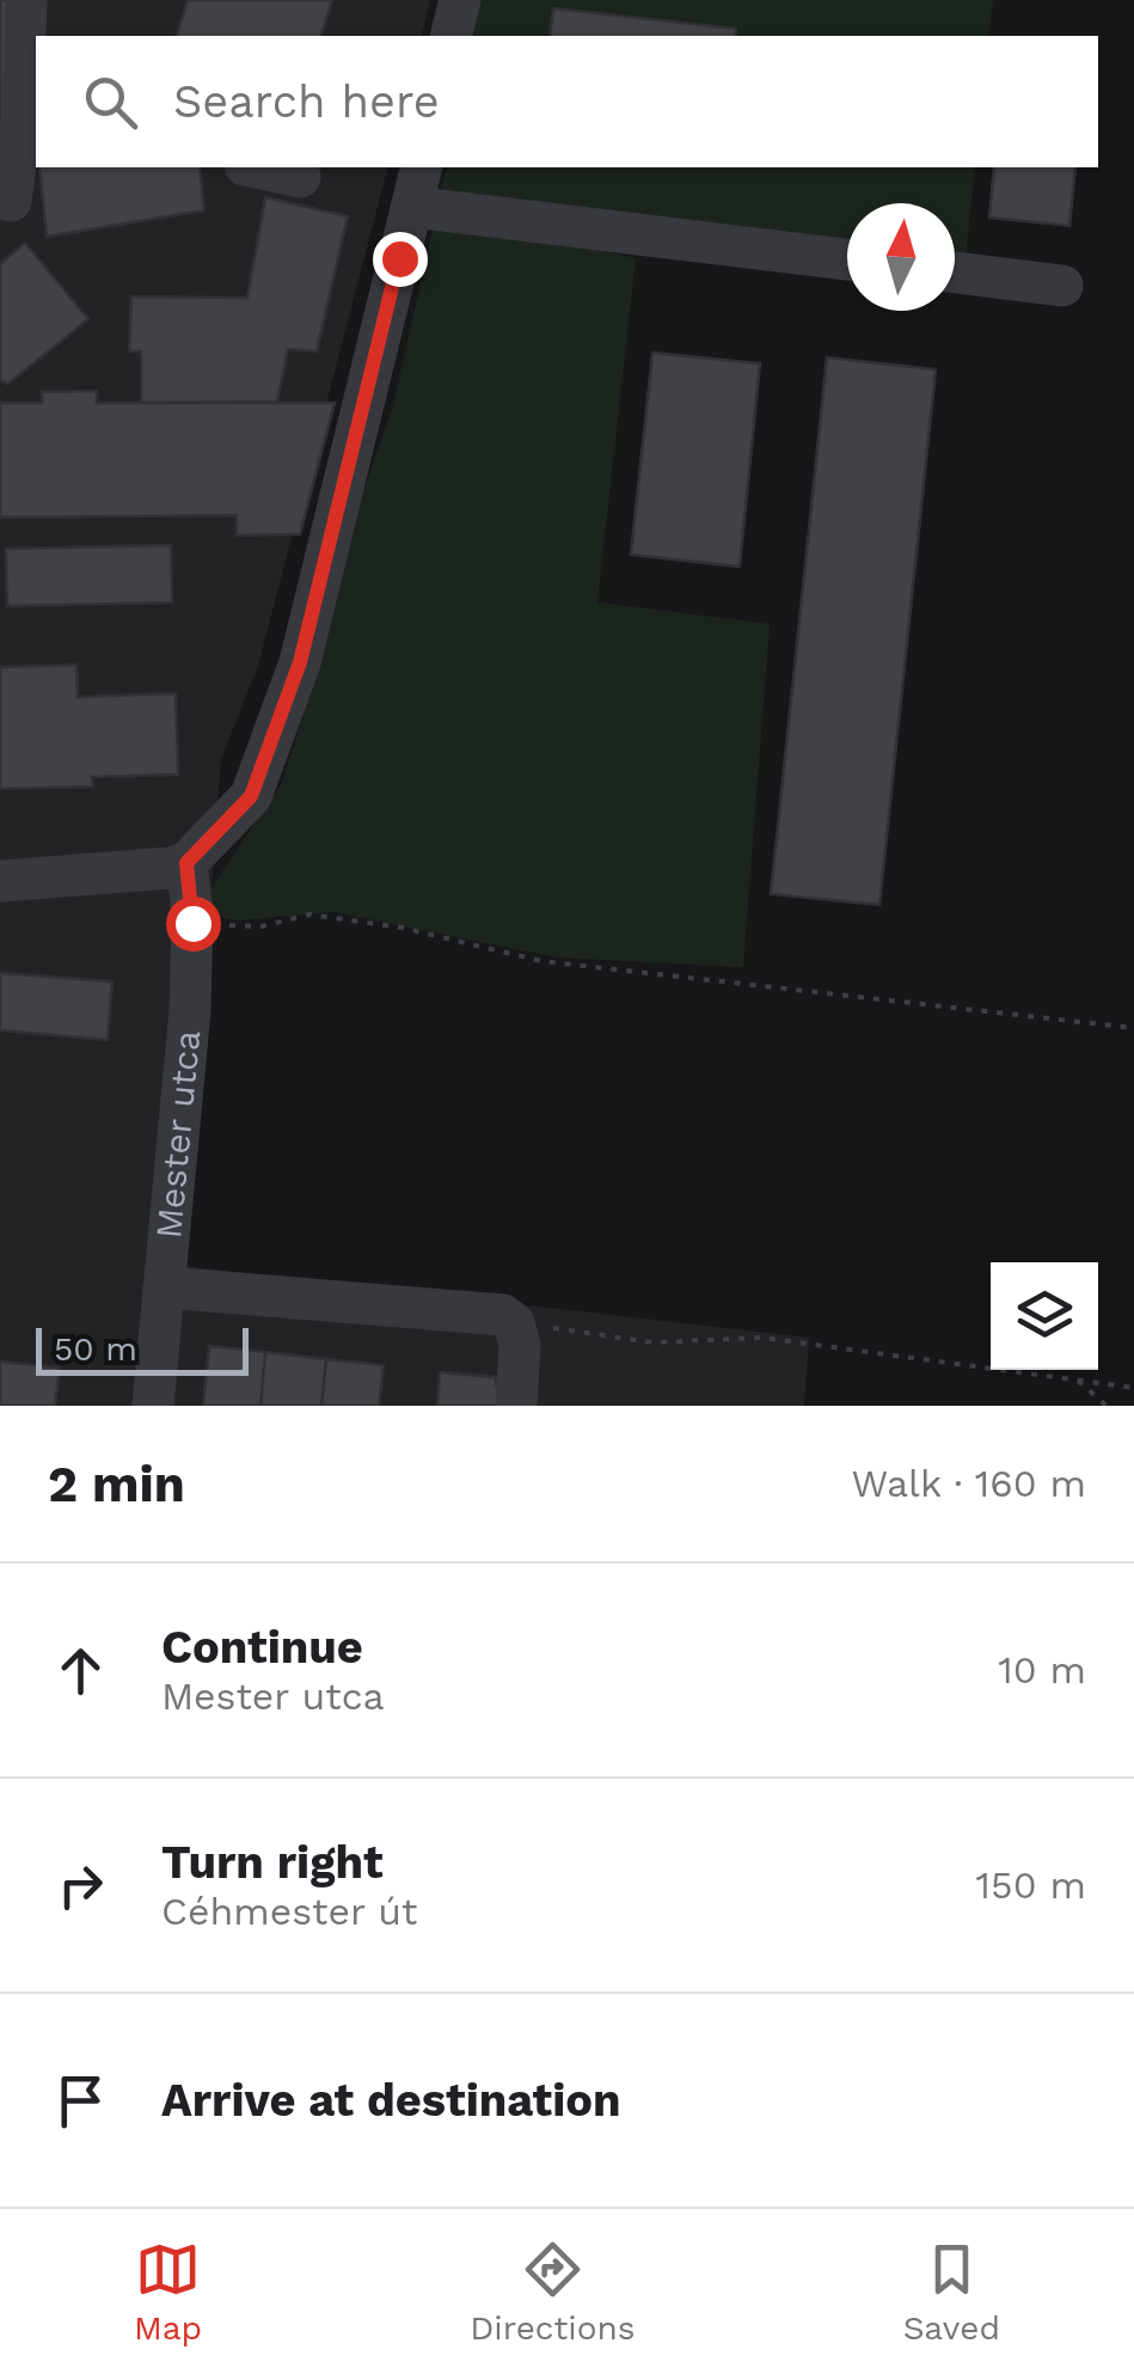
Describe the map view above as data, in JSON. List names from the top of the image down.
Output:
{
  "streets": {
    "street": ["Mester utca"]
  },
  "scale_bar": "50 m",
  "north": "top",
  "page": {
    "search": "Search here",
    "scale": "50 m",
    "heading": ["2 min", "Walk · 160 m"],
    "list": [
      ["Continue", "Mester utca", "10 m"],
      ["Turn right", "Céhmester út", "150 m"],
      "Arrive at destination"
    ],
    "nav": ["Map", "Directions", "Saved"]
  }
}
